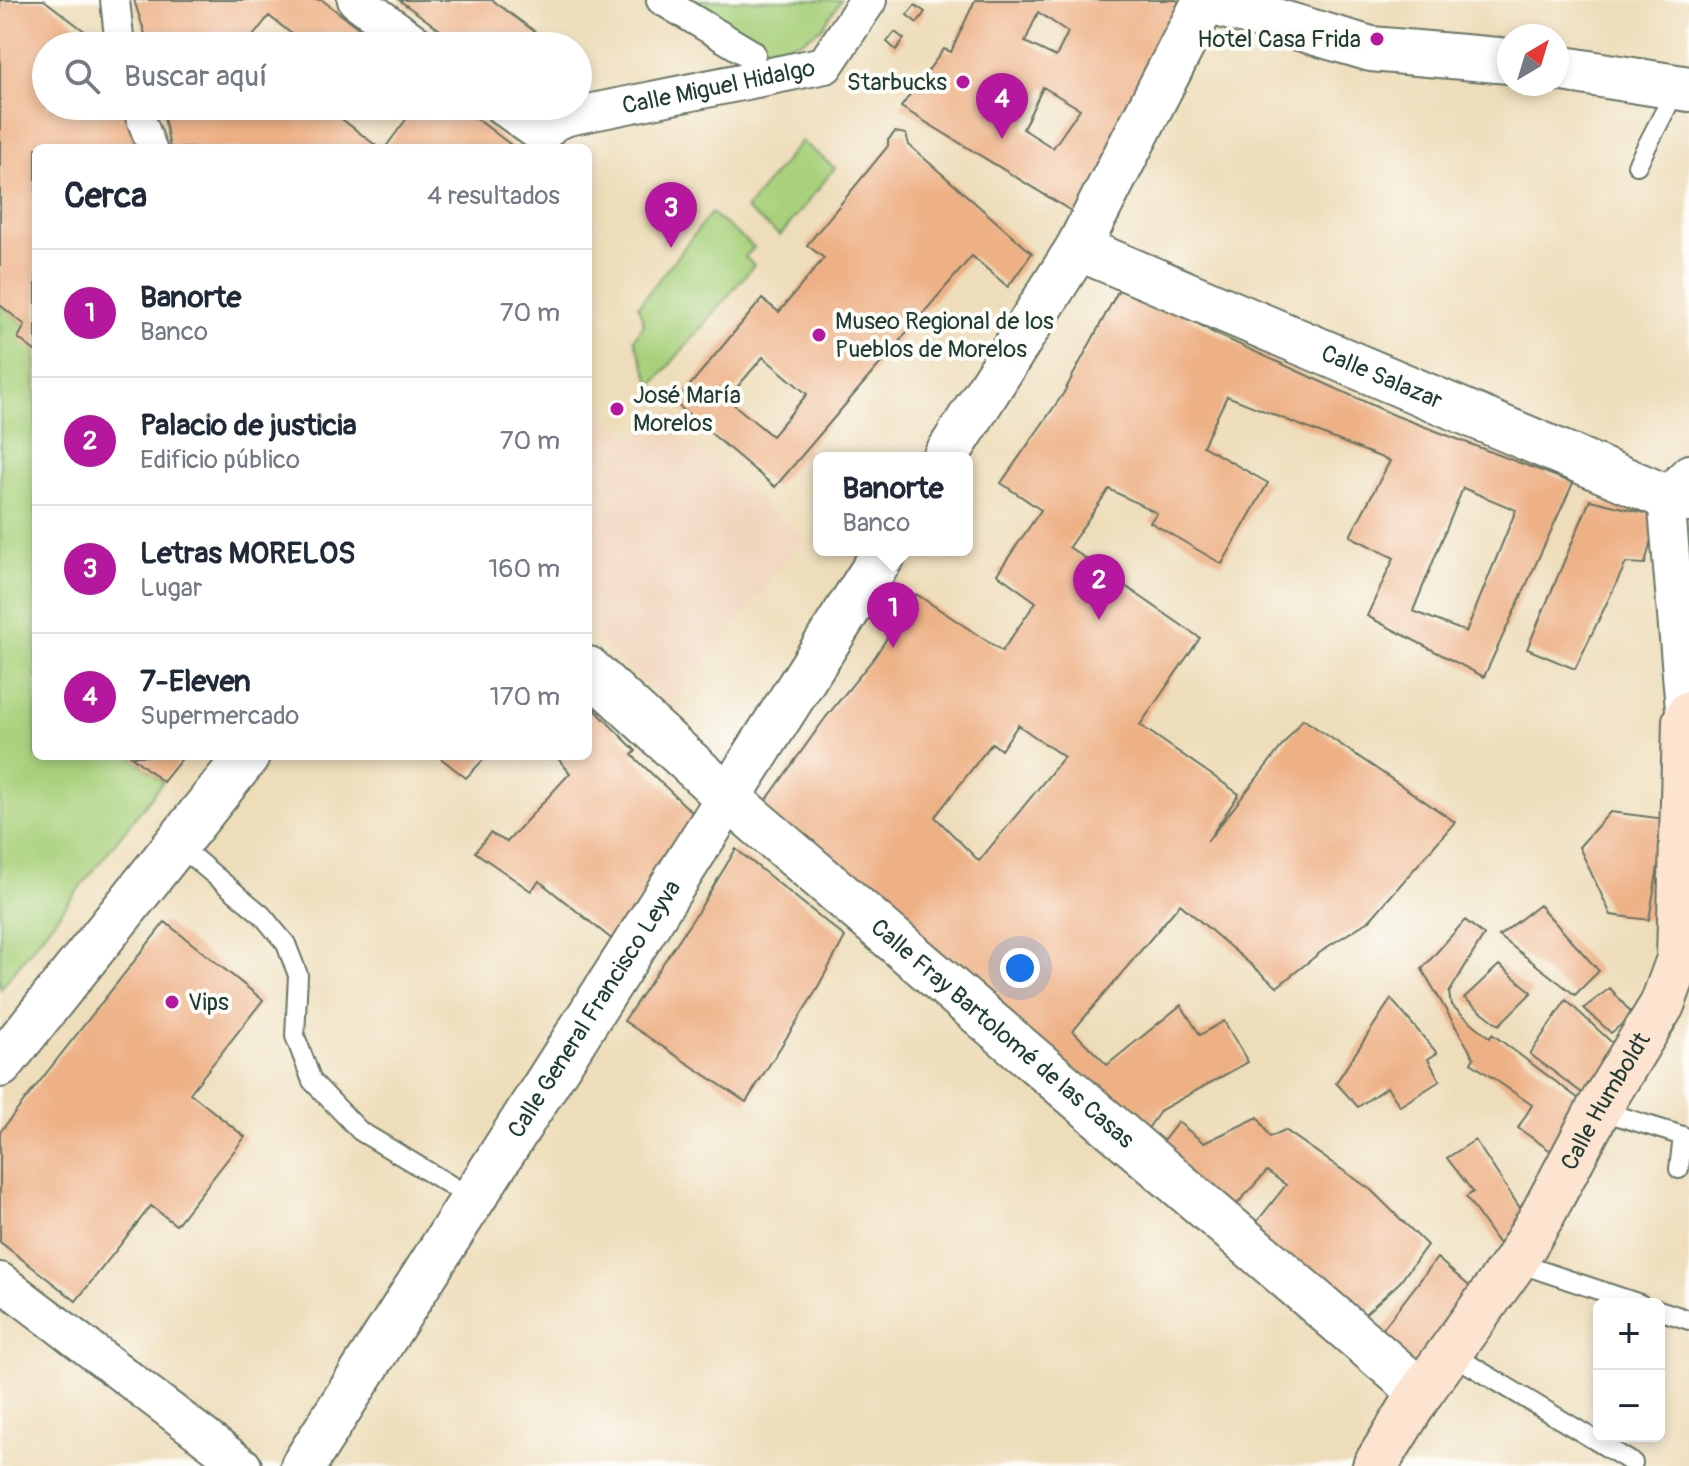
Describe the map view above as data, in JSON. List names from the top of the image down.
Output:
{
  "streets": {
    "main road": ["Calle Humboldt"],
    "street": [
      "Calle Miguel Hidalgo",
      "Calle Salazar",
      "Calle General Francisco Leyva",
      "Calle Fray Bartolomé de las Casas"
    ]
  },
  "crossings": [
    ["Calle Salazar", "Calle Humboldt"],
    ["Calle General Francisco Leyva", "Calle Fray Bartolomé de las Casas"],
    ["Calle Fray Bartolomé de las Casas", "Calle Humboldt"]
  ],
  "places": [
    "Hotel Casa Frida",
    "Starbucks",
    "Museo Regional de los Pueblos de Morelos",
    "José María Morelos",
    "Vips"
  ],
  "north": "top right",
  "page": {
    "search": "Buscar aquí",
    "pins": [
      "4",
      "3",
      "2",
      "1"
    ],
    "heading": ["Cerca", "4 resultados"],
    "list": [
      {
        "mark": "1",
        "name": "Banorte",
        "note": "Banco",
        "value": "70 m"
      },
      {
        "mark": "2",
        "name": "Palacio de justicia",
        "note": "Edificio público",
        "value": "70 m"
      },
      {
        "mark": "3",
        "name": "Letras MORELOS",
        "note": "Lugar",
        "value": "160 m"
      },
      {
        "mark": "4",
        "name": "7-Eleven",
        "note": "Supermercado",
        "value": "170 m"
      }
    ],
    "popup": ["Banorte", "Banco"],
    "map_buttons": ["+", "−"]
  }
}
